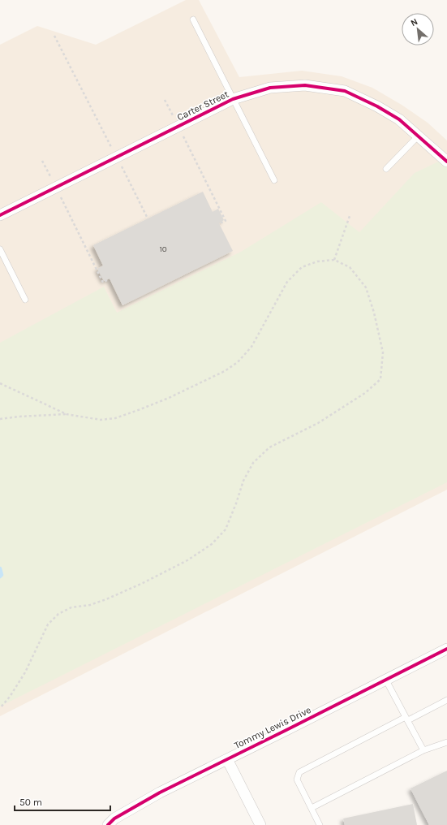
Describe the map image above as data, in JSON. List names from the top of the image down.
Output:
{
  "streets": {
    "street": ["Carter Street", "Tommy Lewis Drive"]
  },
  "house_numbers": ["10"],
  "scale_bar": "50 m",
  "north": "top left"
}
